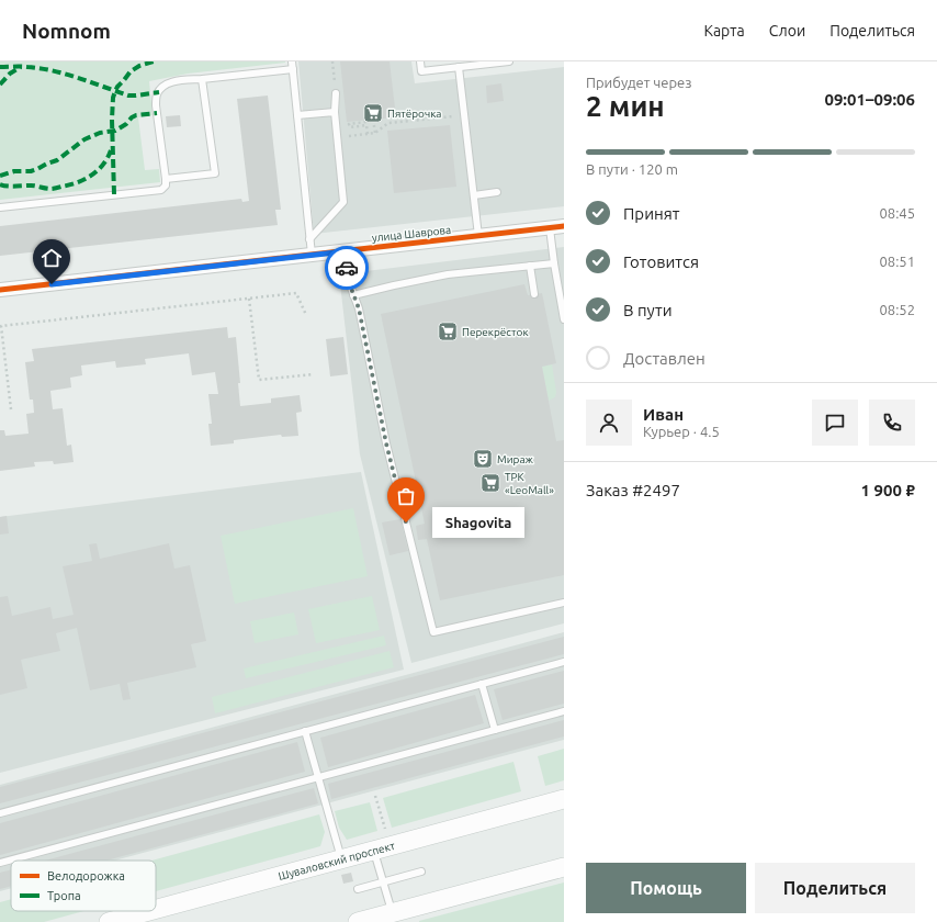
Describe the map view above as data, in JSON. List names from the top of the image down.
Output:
{
  "streets": {
    "main road": ["Шуваловский проспект"],
    "street": ["улица Шаврова"]
  },
  "places": {
    "supermarket": ["Пятёрочка", "Перекрёсток", "ТРК «LeoMall»"],
    "theatre": ["Мираж"],
    "other": ["Shagovita"]
  },
  "legend": ["Велодорожка", "Тропа"],
  "page": {
    "header": "Nomnom",
    "nav": ["Карта", "Слои", "Поделиться"],
    "heading": ["2 мин", "Прибудет через", "09:01–09:06"],
    "panel": [
      "Иван",
      "Курьер · 4.5",
      "Заказ #2497",
      "1 900 ₽"
    ],
    "bar": "В пути · 120 m",
    "list": [
      ["Принят", "08:45"],
      ["Готовится", "08:51"],
      ["В пути", "08:52"],
      "Доставлен"
    ],
    "bubble": "Shagovita",
    "buttons": ["Помощь", "Поделиться"]
  }
}
